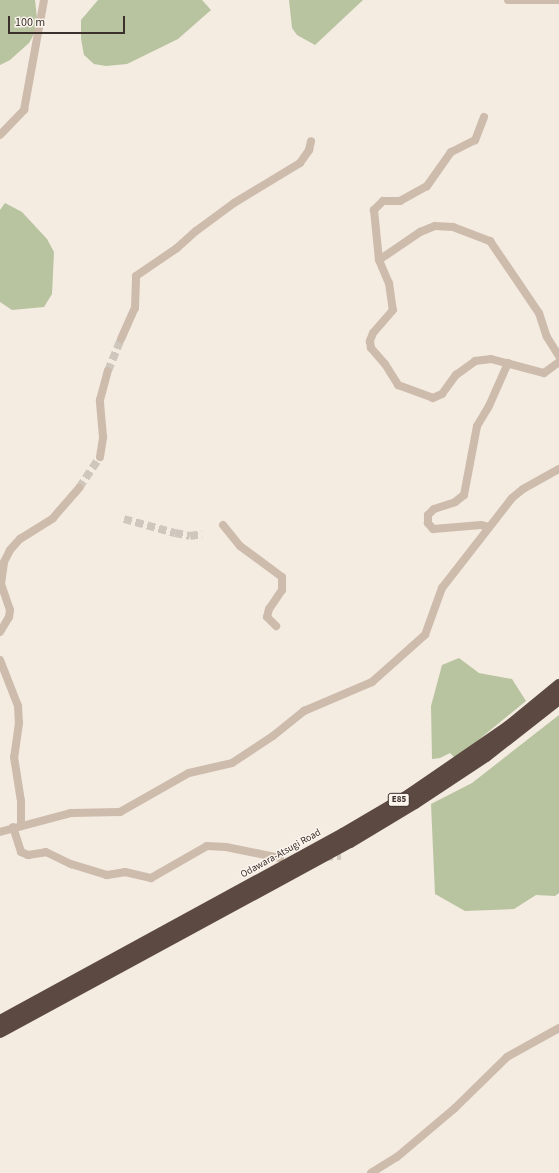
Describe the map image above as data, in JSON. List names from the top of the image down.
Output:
{
  "streets": {
    "highway": ["E85", "Odawara-Atsugi Road"]
  },
  "scale_bar": "100 m"
}
